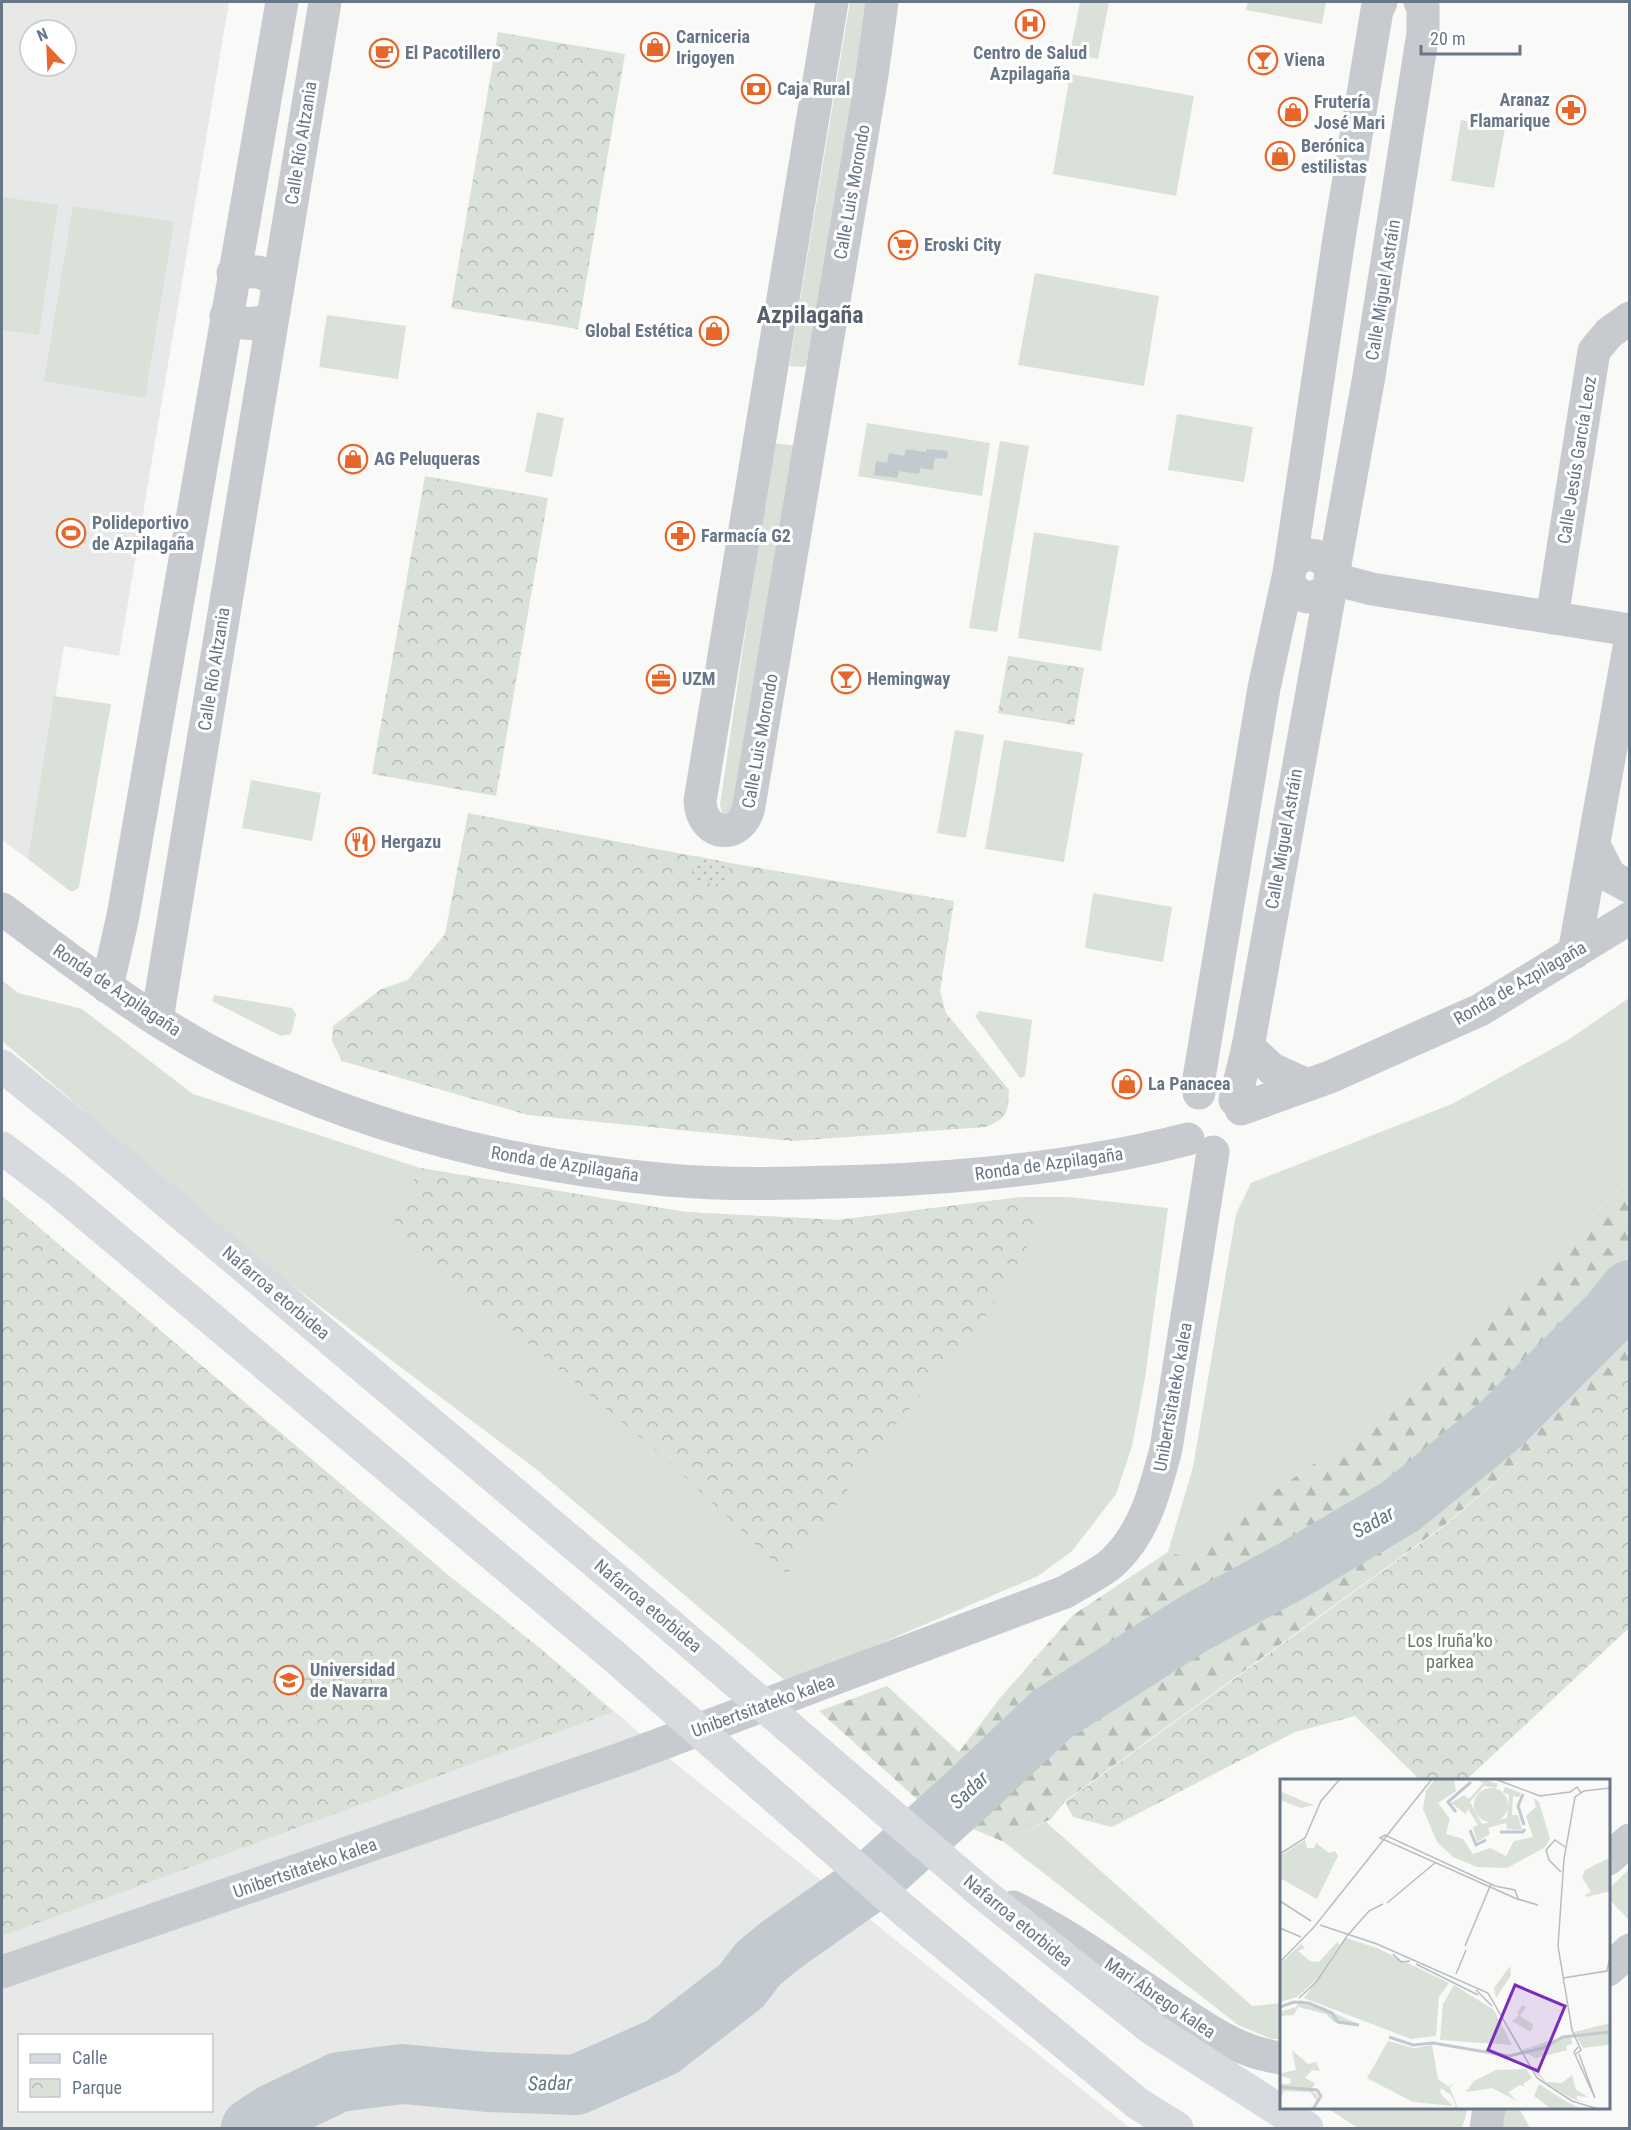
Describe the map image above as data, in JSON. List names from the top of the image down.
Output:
{
  "streets": {
    "main road": ["Nafarroa etorbidea"],
    "street": [
      "Calle Río Altzania",
      "Calle Luis Morondo",
      "Calle Miguel Astráin",
      "Calle Jesús García Leoz",
      "Ronda de Azpilagaña",
      "Unibertsitateko kalea",
      "Mari Ábrego kalea"
    ]
  },
  "crossings": [
    ["Calle Río Altzania", "Ronda de Azpilagaña"],
    ["Calle Miguel Astráin", "Ronda de Azpilagaña"],
    ["Calle Miguel Astráin", "Unibertsitateko kalea"],
    ["Ronda de Azpilagaña", "Unibertsitateko kalea"],
    ["Nafarroa etorbidea", "Mari Ábrego kalea"]
  ],
  "districts": ["Azpilagaña"],
  "water": ["Sadar"],
  "parks": ["Los Iruña'ko parkea"],
  "places": {
    "hospital": ["Centro de Salud Azpilagaña"],
    "shop": [
      "Carniceria Irigoyen",
      "Frutería José Mari",
      "Berónica estilistas",
      "Global Estética",
      "AG Peluqueras",
      "La Panacea"
    ],
    "cafe": ["El Pacotillero"],
    "bar": ["Viena", "Hemingway"],
    "bank": ["Caja Rural"],
    "pharmacy": ["Aranaz Flamarique", "Farmacía G2"],
    "supermarket": ["Eroski City"],
    "sports": ["Polideportivo de Azpilagaña"],
    "office": ["UZM"],
    "restaurant": ["Hergazu"],
    "school or university": ["Universidad de Navarra"]
  },
  "legend": ["Calle", "Parque"],
  "scale_bar": "20 m",
  "north": "top left"
}
